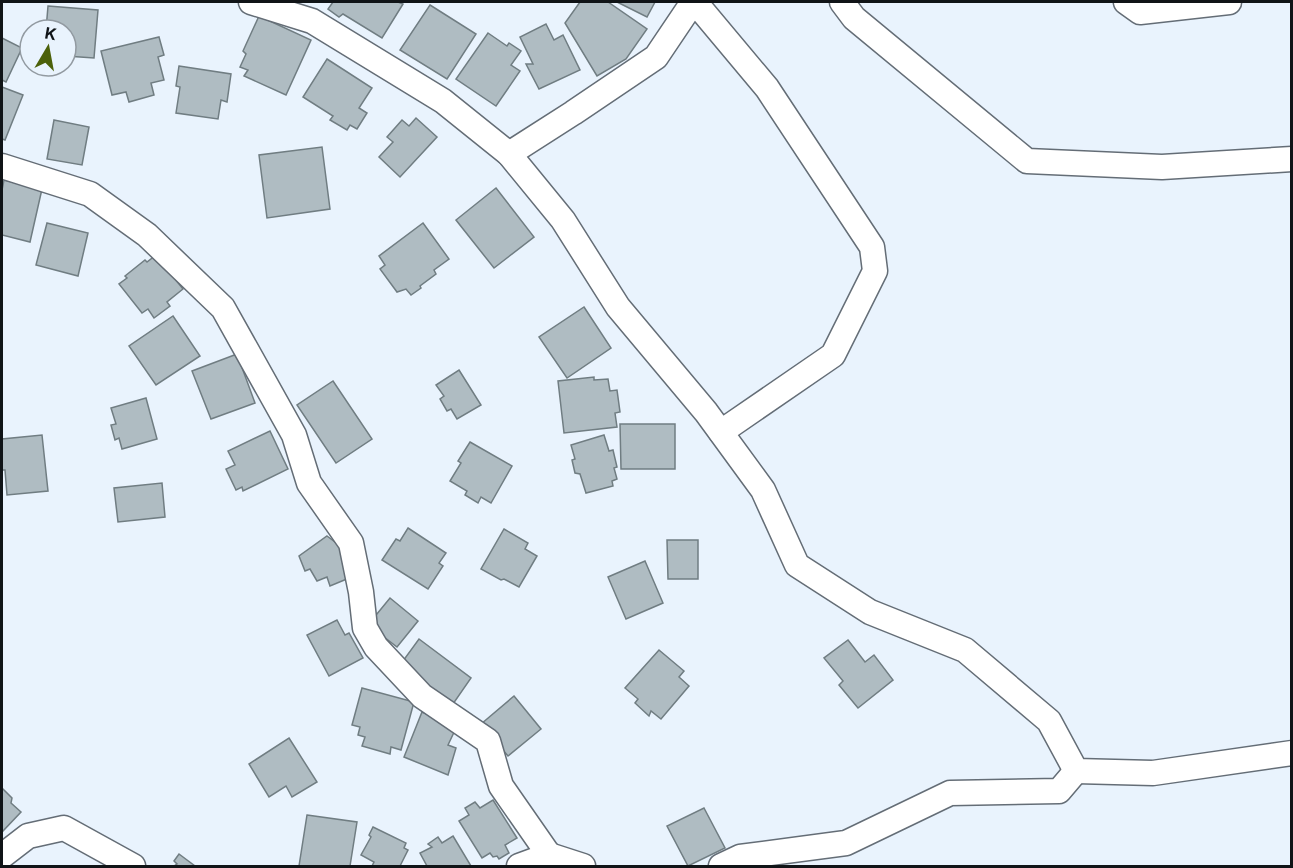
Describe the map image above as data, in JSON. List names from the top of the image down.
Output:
{
  "north": "top"
}
